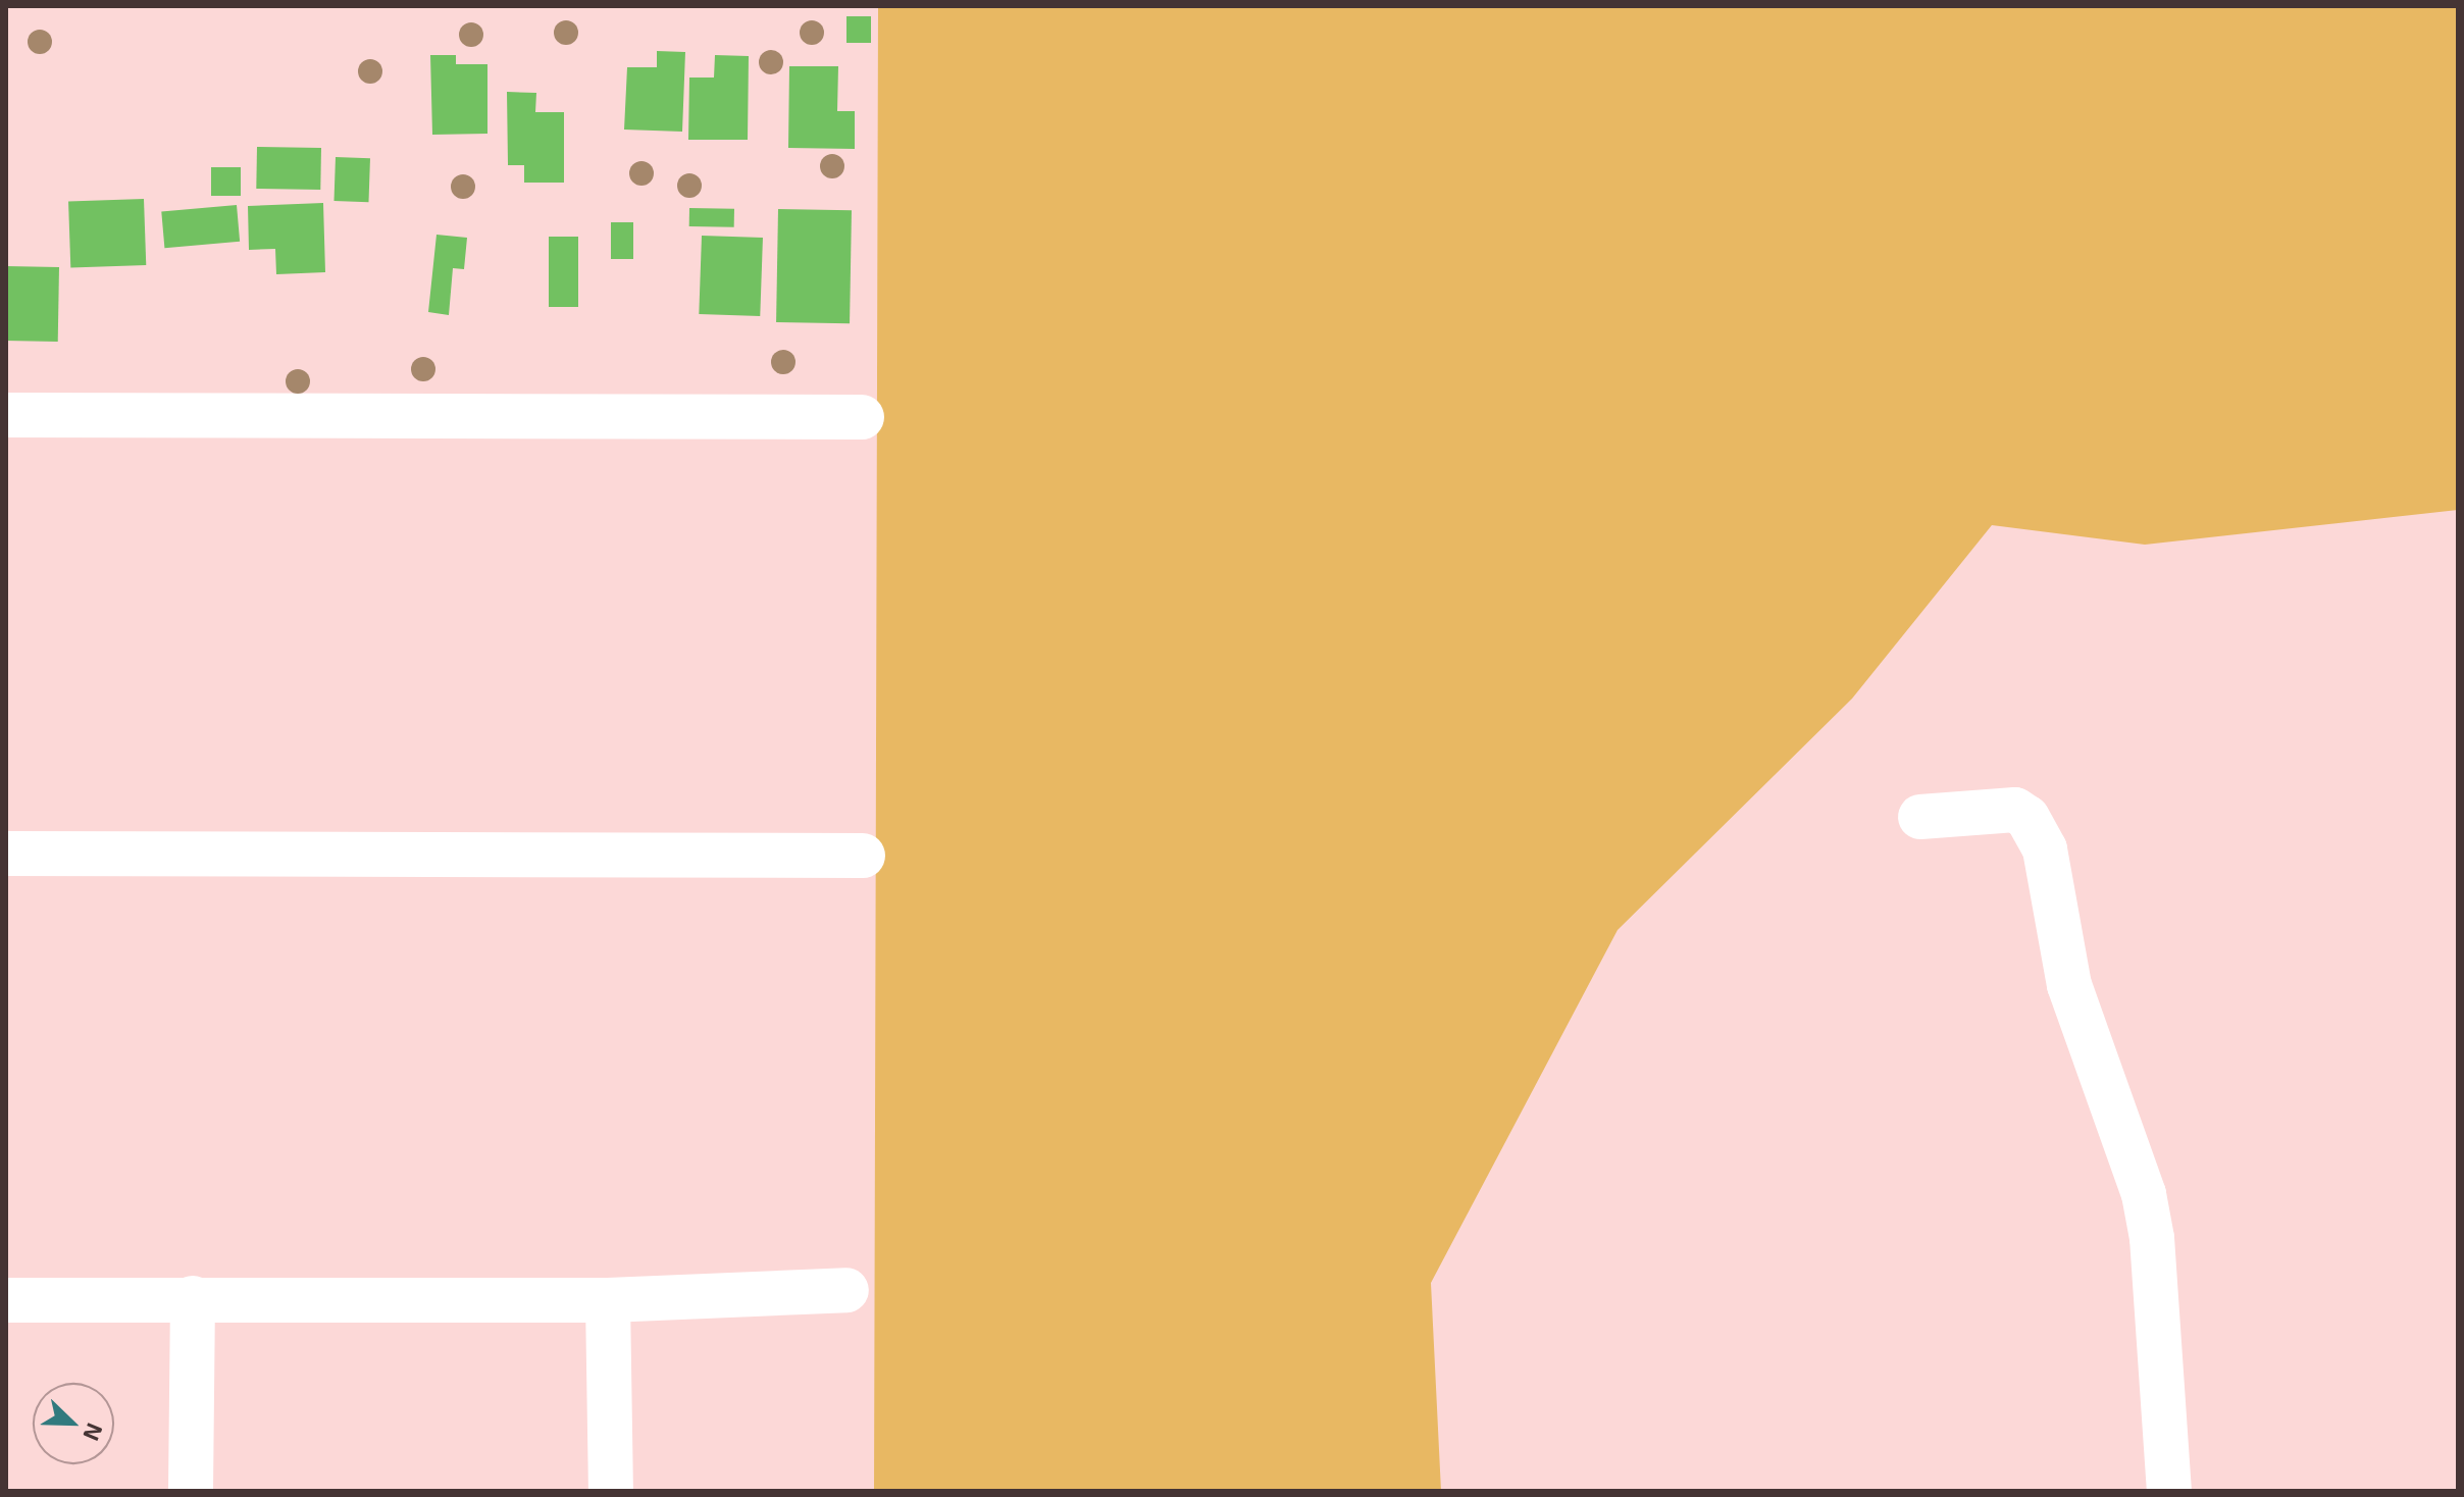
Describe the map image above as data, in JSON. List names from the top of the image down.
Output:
{
  "north": "bottom right"
}
